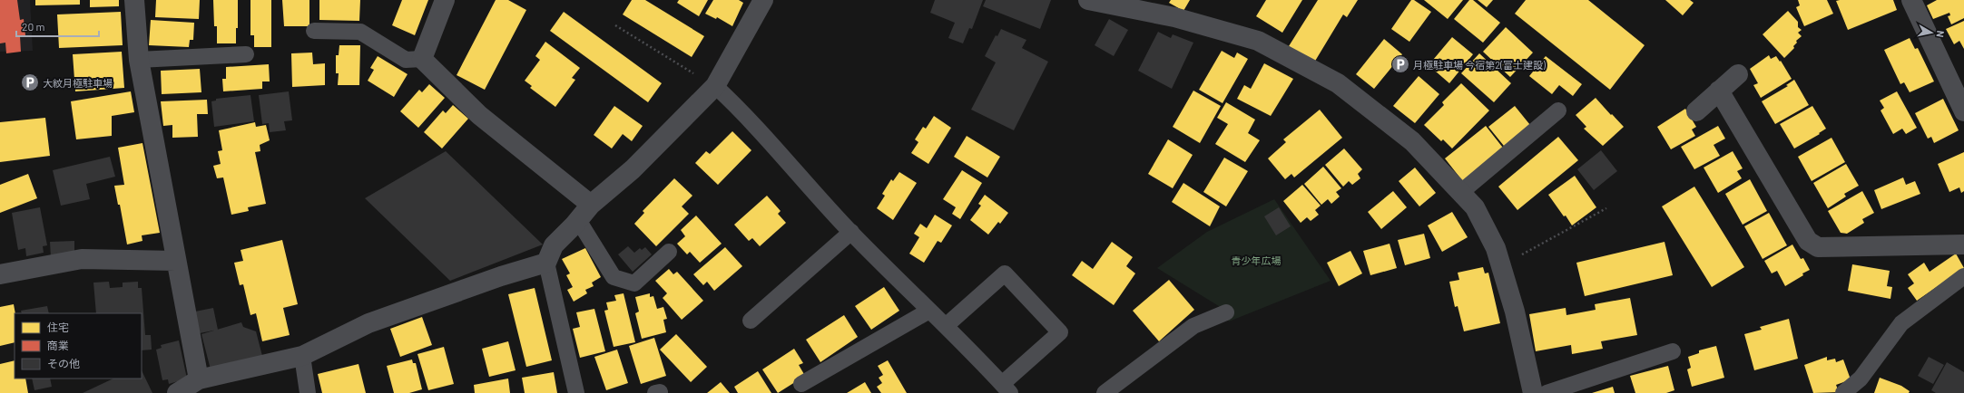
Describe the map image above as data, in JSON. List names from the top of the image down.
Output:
{
  "parks": ["青少年広場"],
  "places": {
    "parking": ["月極駐車場 今宿第2(富士建設)", "大紋月極駐車場"]
  },
  "legend": ["住宅", "商業", "その他"],
  "scale_bar": "20 m",
  "north": "right"
}
